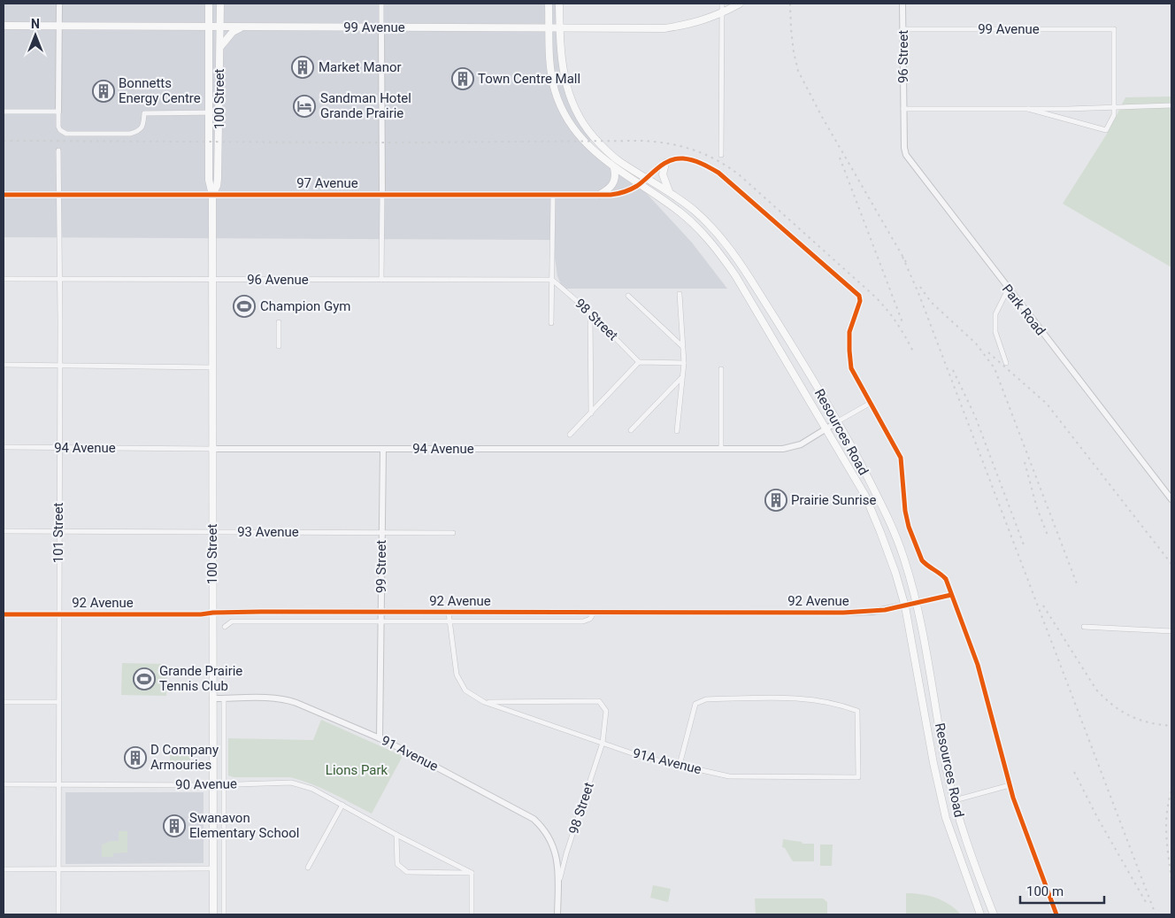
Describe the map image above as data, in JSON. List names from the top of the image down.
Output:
{
  "streets": {
    "main road": ["99 Avenue", "100 Street", "Resources Road"],
    "street": [
      "96 Street",
      "97 Avenue",
      "96 Avenue",
      "Park Road",
      "98 Street",
      "94 Avenue",
      "93 Avenue",
      "101 Street",
      "99 Street",
      "92 Avenue",
      "91 Avenue",
      "91A Avenue",
      "90 Avenue"
    ]
  },
  "crossings": [
    ["99 Avenue", "96 Street"],
    ["99 Avenue", "100 Street"],
    ["99 Avenue", "Resources Road"],
    ["96 Street", "Park Road"],
    ["100 Street", "97 Avenue"],
    ["100 Street", "96 Avenue"],
    ["100 Street", "94 Avenue"],
    ["100 Street", "93 Avenue"],
    ["100 Street", "92 Avenue"],
    ["100 Street", "91 Avenue"],
    ["100 Street", "90 Avenue"],
    ["97 Avenue", "Resources Road"],
    ["97 Avenue", "101 Street"],
    ["96 Avenue", "98 Street"],
    ["96 Avenue", "101 Street"],
    ["98 Street", "91 Avenue"],
    ["98 Street", "91A Avenue"],
    ["Resources Road", "94 Avenue"],
    ["Resources Road", "92 Avenue"],
    ["94 Avenue", "101 Street"],
    ["94 Avenue", "99 Street"],
    ["93 Avenue", "101 Street"],
    ["93 Avenue", "99 Street"],
    ["101 Street", "92 Avenue"],
    ["101 Street", "90 Avenue"],
    ["99 Street", "92 Avenue"],
    ["99 Street", "91 Avenue"],
    ["92 Avenue", "91A Avenue"]
  ],
  "parks": ["Lions Park"],
  "places": {
    "building": [
      "Market Manor",
      "Town Centre Mall",
      "Bonnetts Energy Centre",
      "Prairie Sunrise",
      "D Company Armouries",
      "Swanavon Elementary School"
    ],
    "hotel": ["Sandman Hotel Grande Prairie"],
    "sports": ["Champion Gym", "Grande Prairie Tennis Club"]
  },
  "scale_bar": "100 m",
  "north": "top"
}
